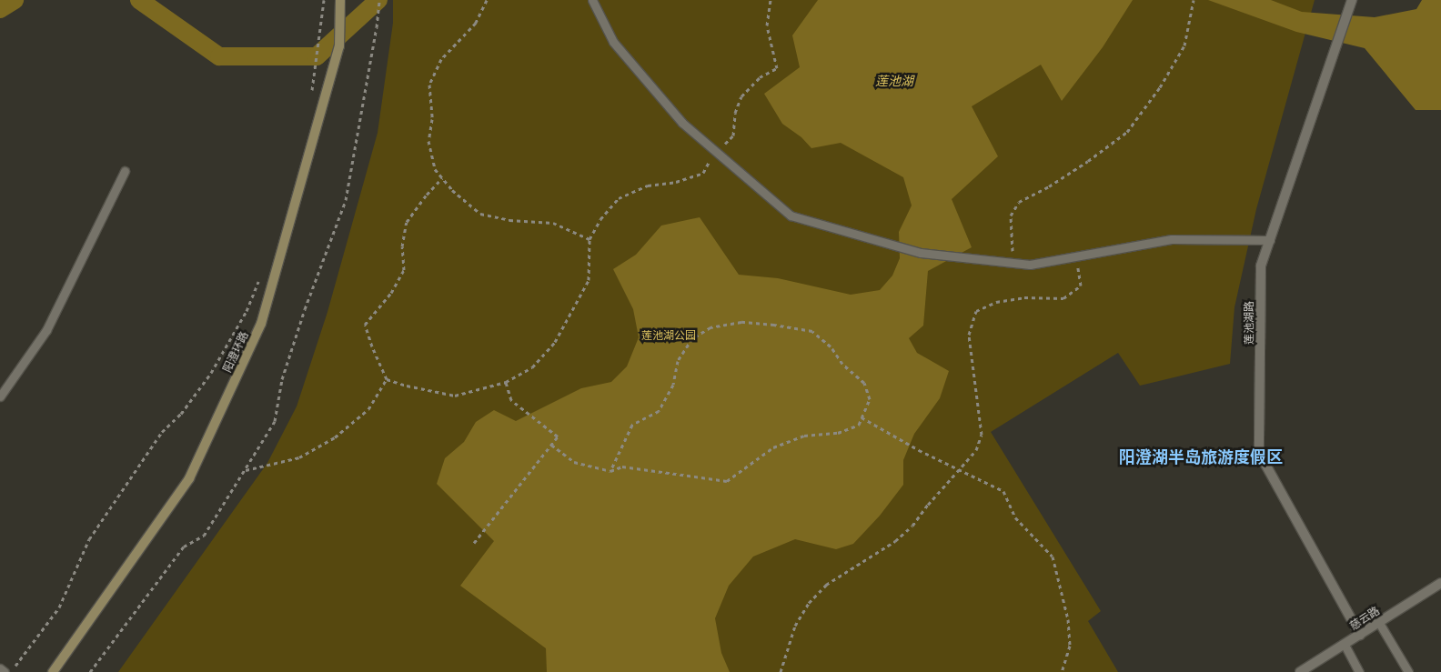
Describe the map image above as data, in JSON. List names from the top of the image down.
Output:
{
  "streets": {
    "main road": ["阳澄环路"],
    "street": ["莲池湖路", "慈云路"]
  },
  "crossings": [
    ["莲池湖路", "慈云路"]
  ],
  "districts": ["阳澄湖半岛旅游度假区"],
  "water": ["莲池湖"],
  "parks": ["莲池湖公园"]
}
